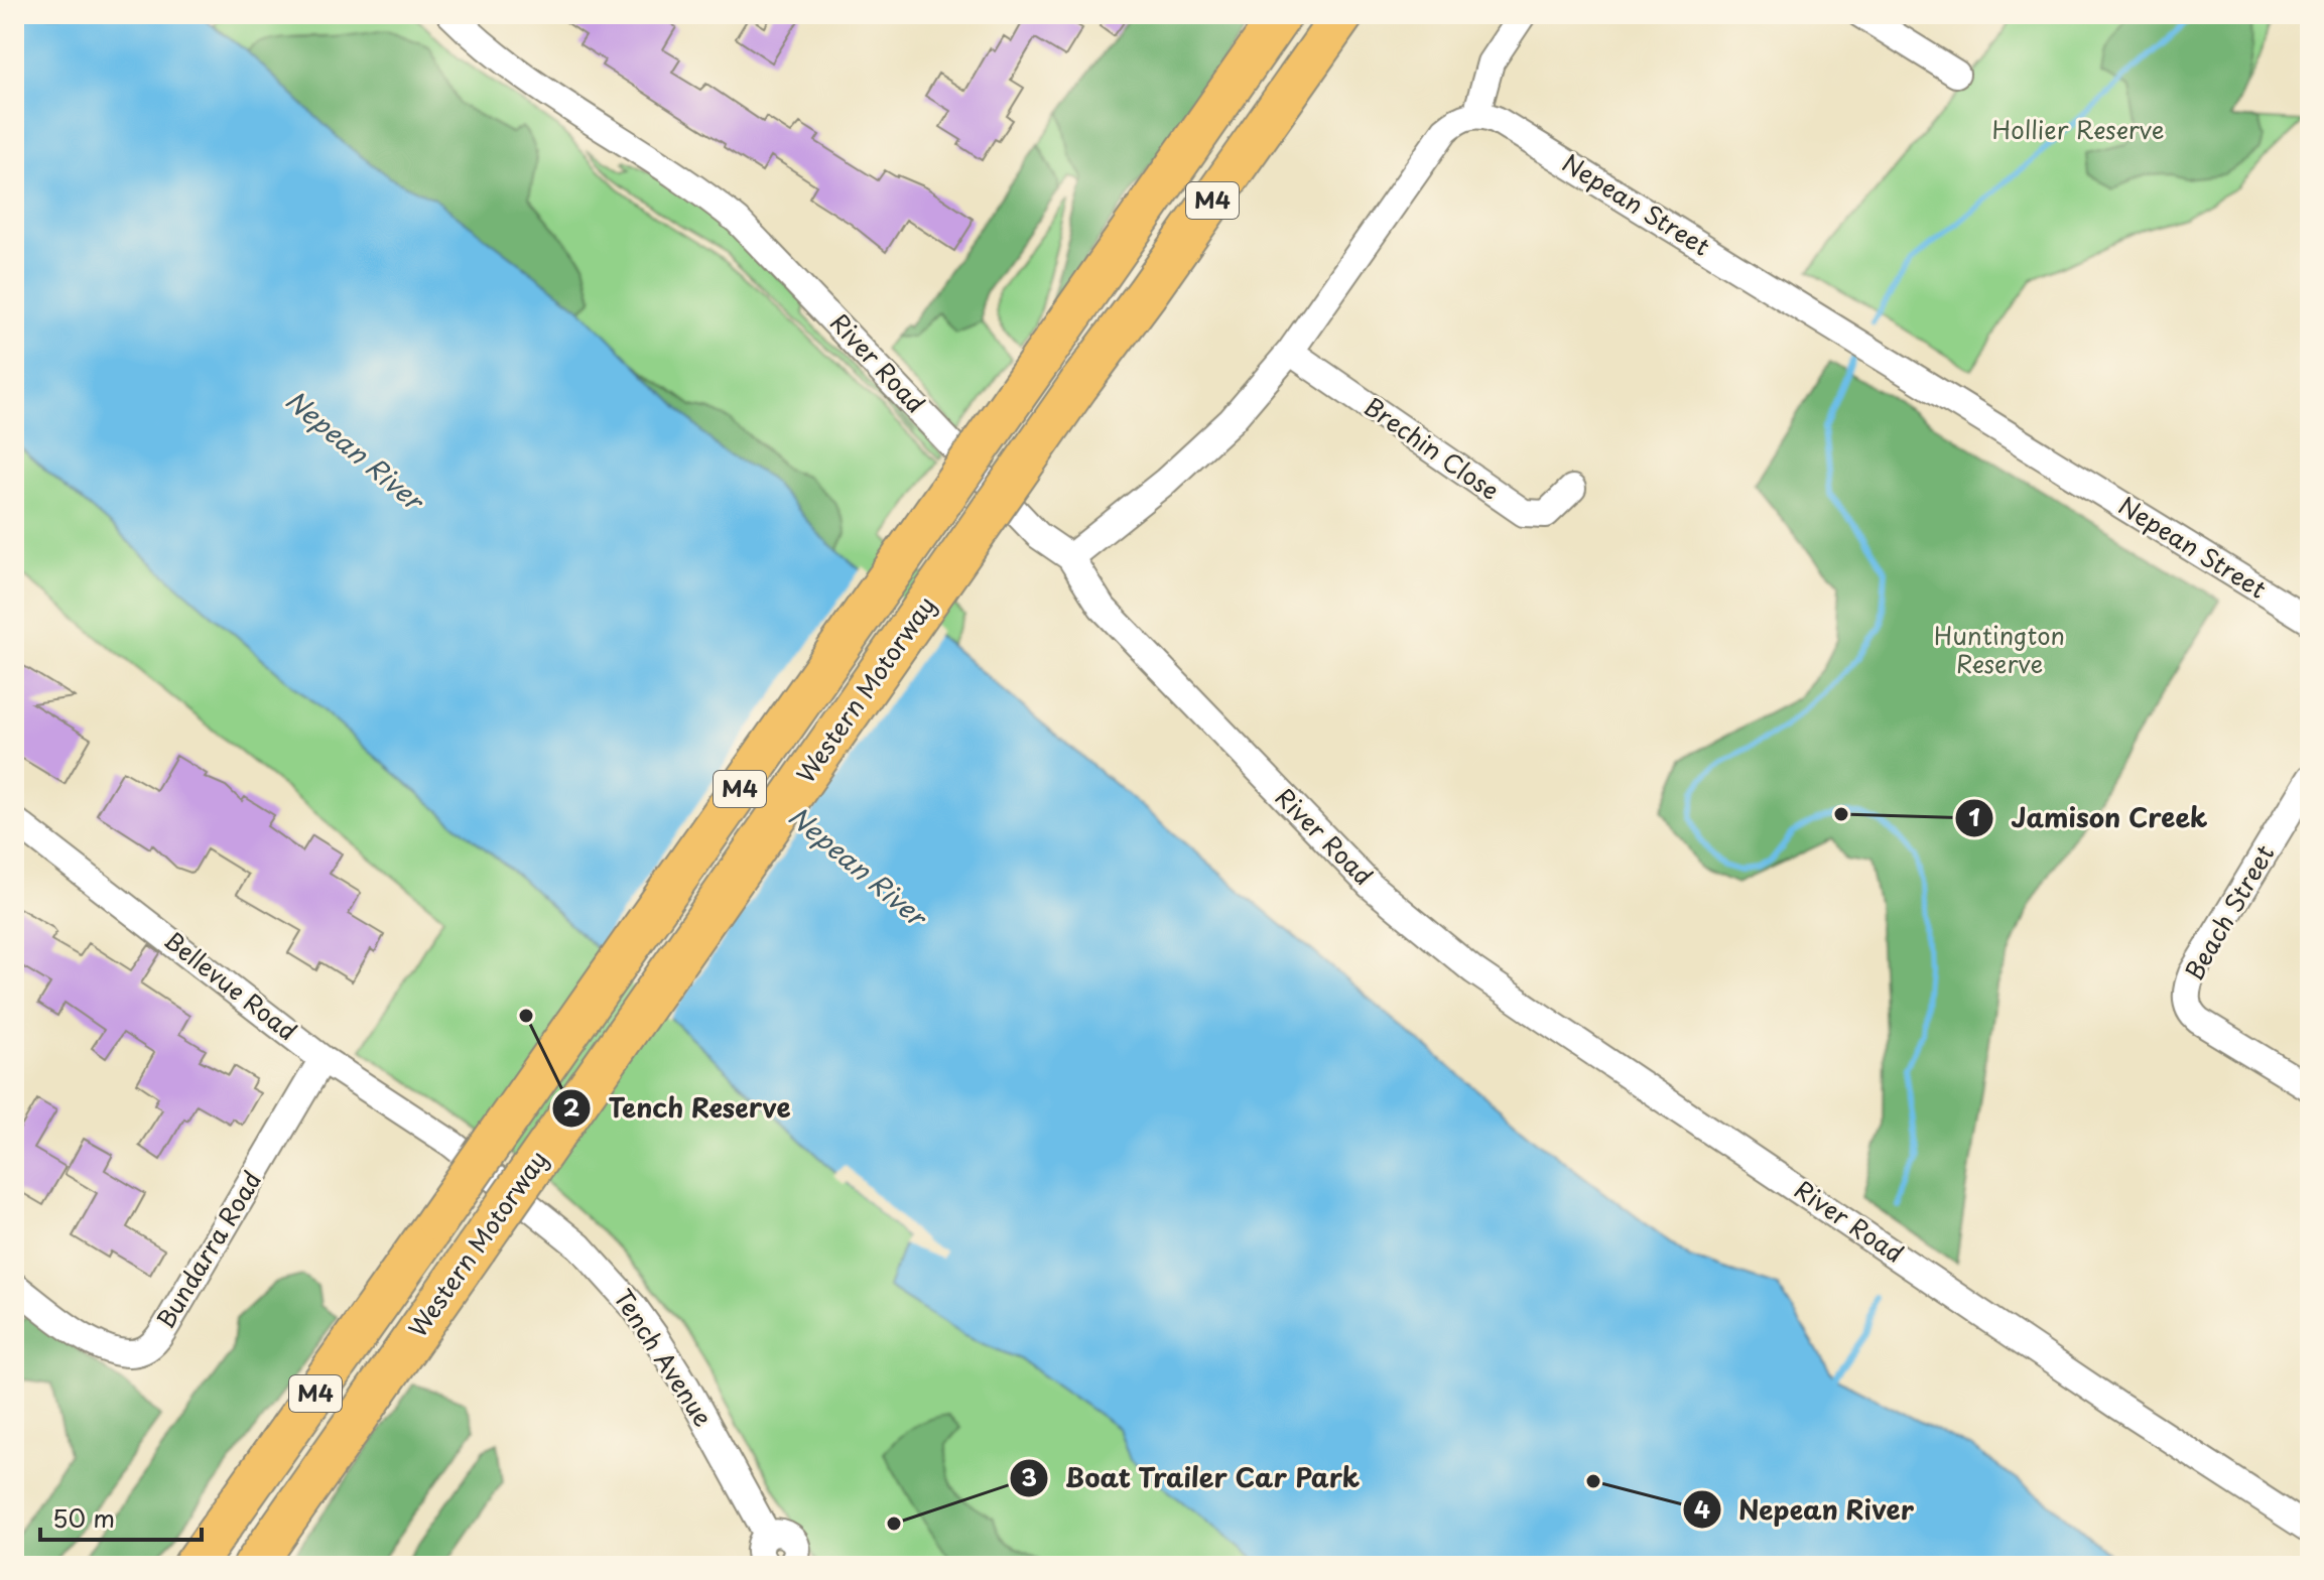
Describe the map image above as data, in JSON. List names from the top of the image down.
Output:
{
  "streets": {
    "highway": ["M4", "Western Motorway"],
    "street": [
      "Nepean Street",
      "River Road",
      "Brechin Close",
      "Beach Street",
      "Bellevue Road",
      "Bundarra Road",
      "Tench Avenue"
    ]
  },
  "crossings": [
    ["Bellevue Road", "Bundarra Road"],
    ["Bellevue Road", "Tench Avenue"]
  ],
  "water": ["Nepean River"],
  "parks": ["Hollier Reserve", "Huntington Reserve"],
  "places": [
    "Jamison Creek",
    "Tench Reserve",
    "Nepean River",
    "Boat Trailer Car Park"
  ],
  "scale_bar": "50 m"
}
